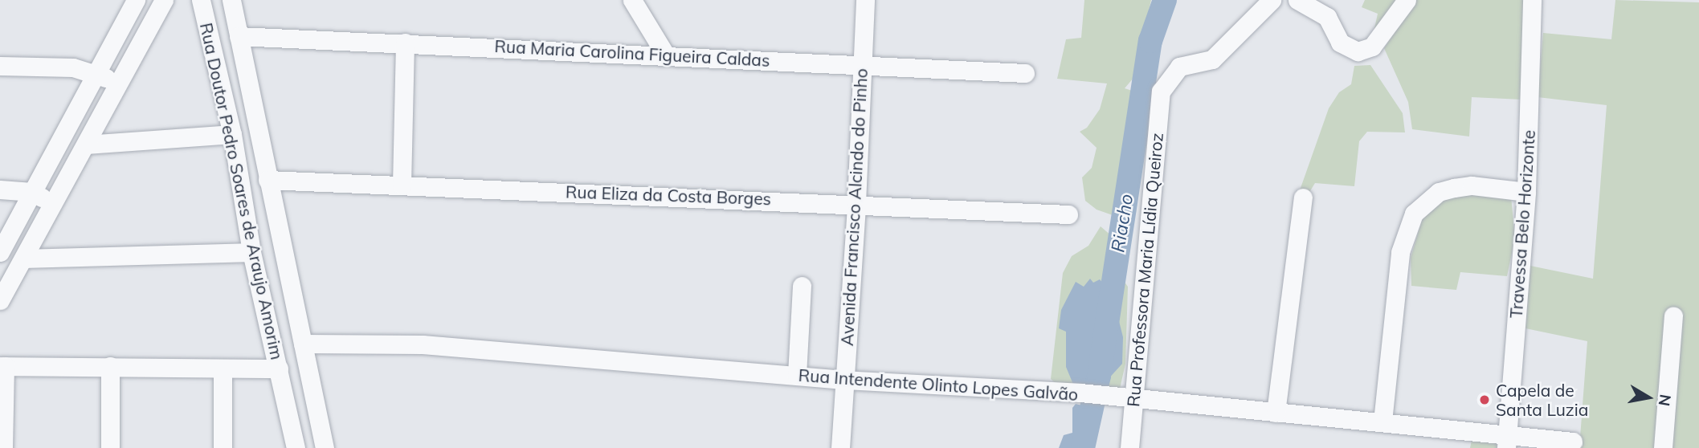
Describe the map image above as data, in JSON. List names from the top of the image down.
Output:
{
  "streets": {
    "street": [
      "Rua Maria Carolina Figueira Caldas",
      "Rua Doutor Pedro Soares de Araujo Amorim",
      "Rua Eliza da Costa Borges",
      "Avenida Francisco Alcindo do Pinho",
      "Travessa Belo Horizonte",
      "Rua Professora Maria Lídia Queiroz",
      "Rua Intendente Olinto Lopes Galvão"
    ]
  },
  "crossings": [
    ["Rua Maria Carolina Figueira Caldas", "Rua Doutor Pedro Soares de Araujo Amorim"],
    ["Rua Maria Carolina Figueira Caldas", "Avenida Francisco Alcindo do Pinho"],
    ["Rua Doutor Pedro Soares de Araujo Amorim", "Rua Eliza da Costa Borges"],
    ["Rua Doutor Pedro Soares de Araujo Amorim", "Rua Intendente Olinto Lopes Galvão"],
    ["Rua Eliza da Costa Borges", "Avenida Francisco Alcindo do Pinho"],
    ["Avenida Francisco Alcindo do Pinho", "Rua Intendente Olinto Lopes Galvão"],
    ["Travessa Belo Horizonte", "Rua Intendente Olinto Lopes Galvão"],
    ["Rua Professora Maria Lídia Queiroz", "Rua Intendente Olinto Lopes Galvão"]
  ],
  "water": ["Riacho"],
  "places": ["Capela de Santa Luzia"],
  "north": "right"
}
